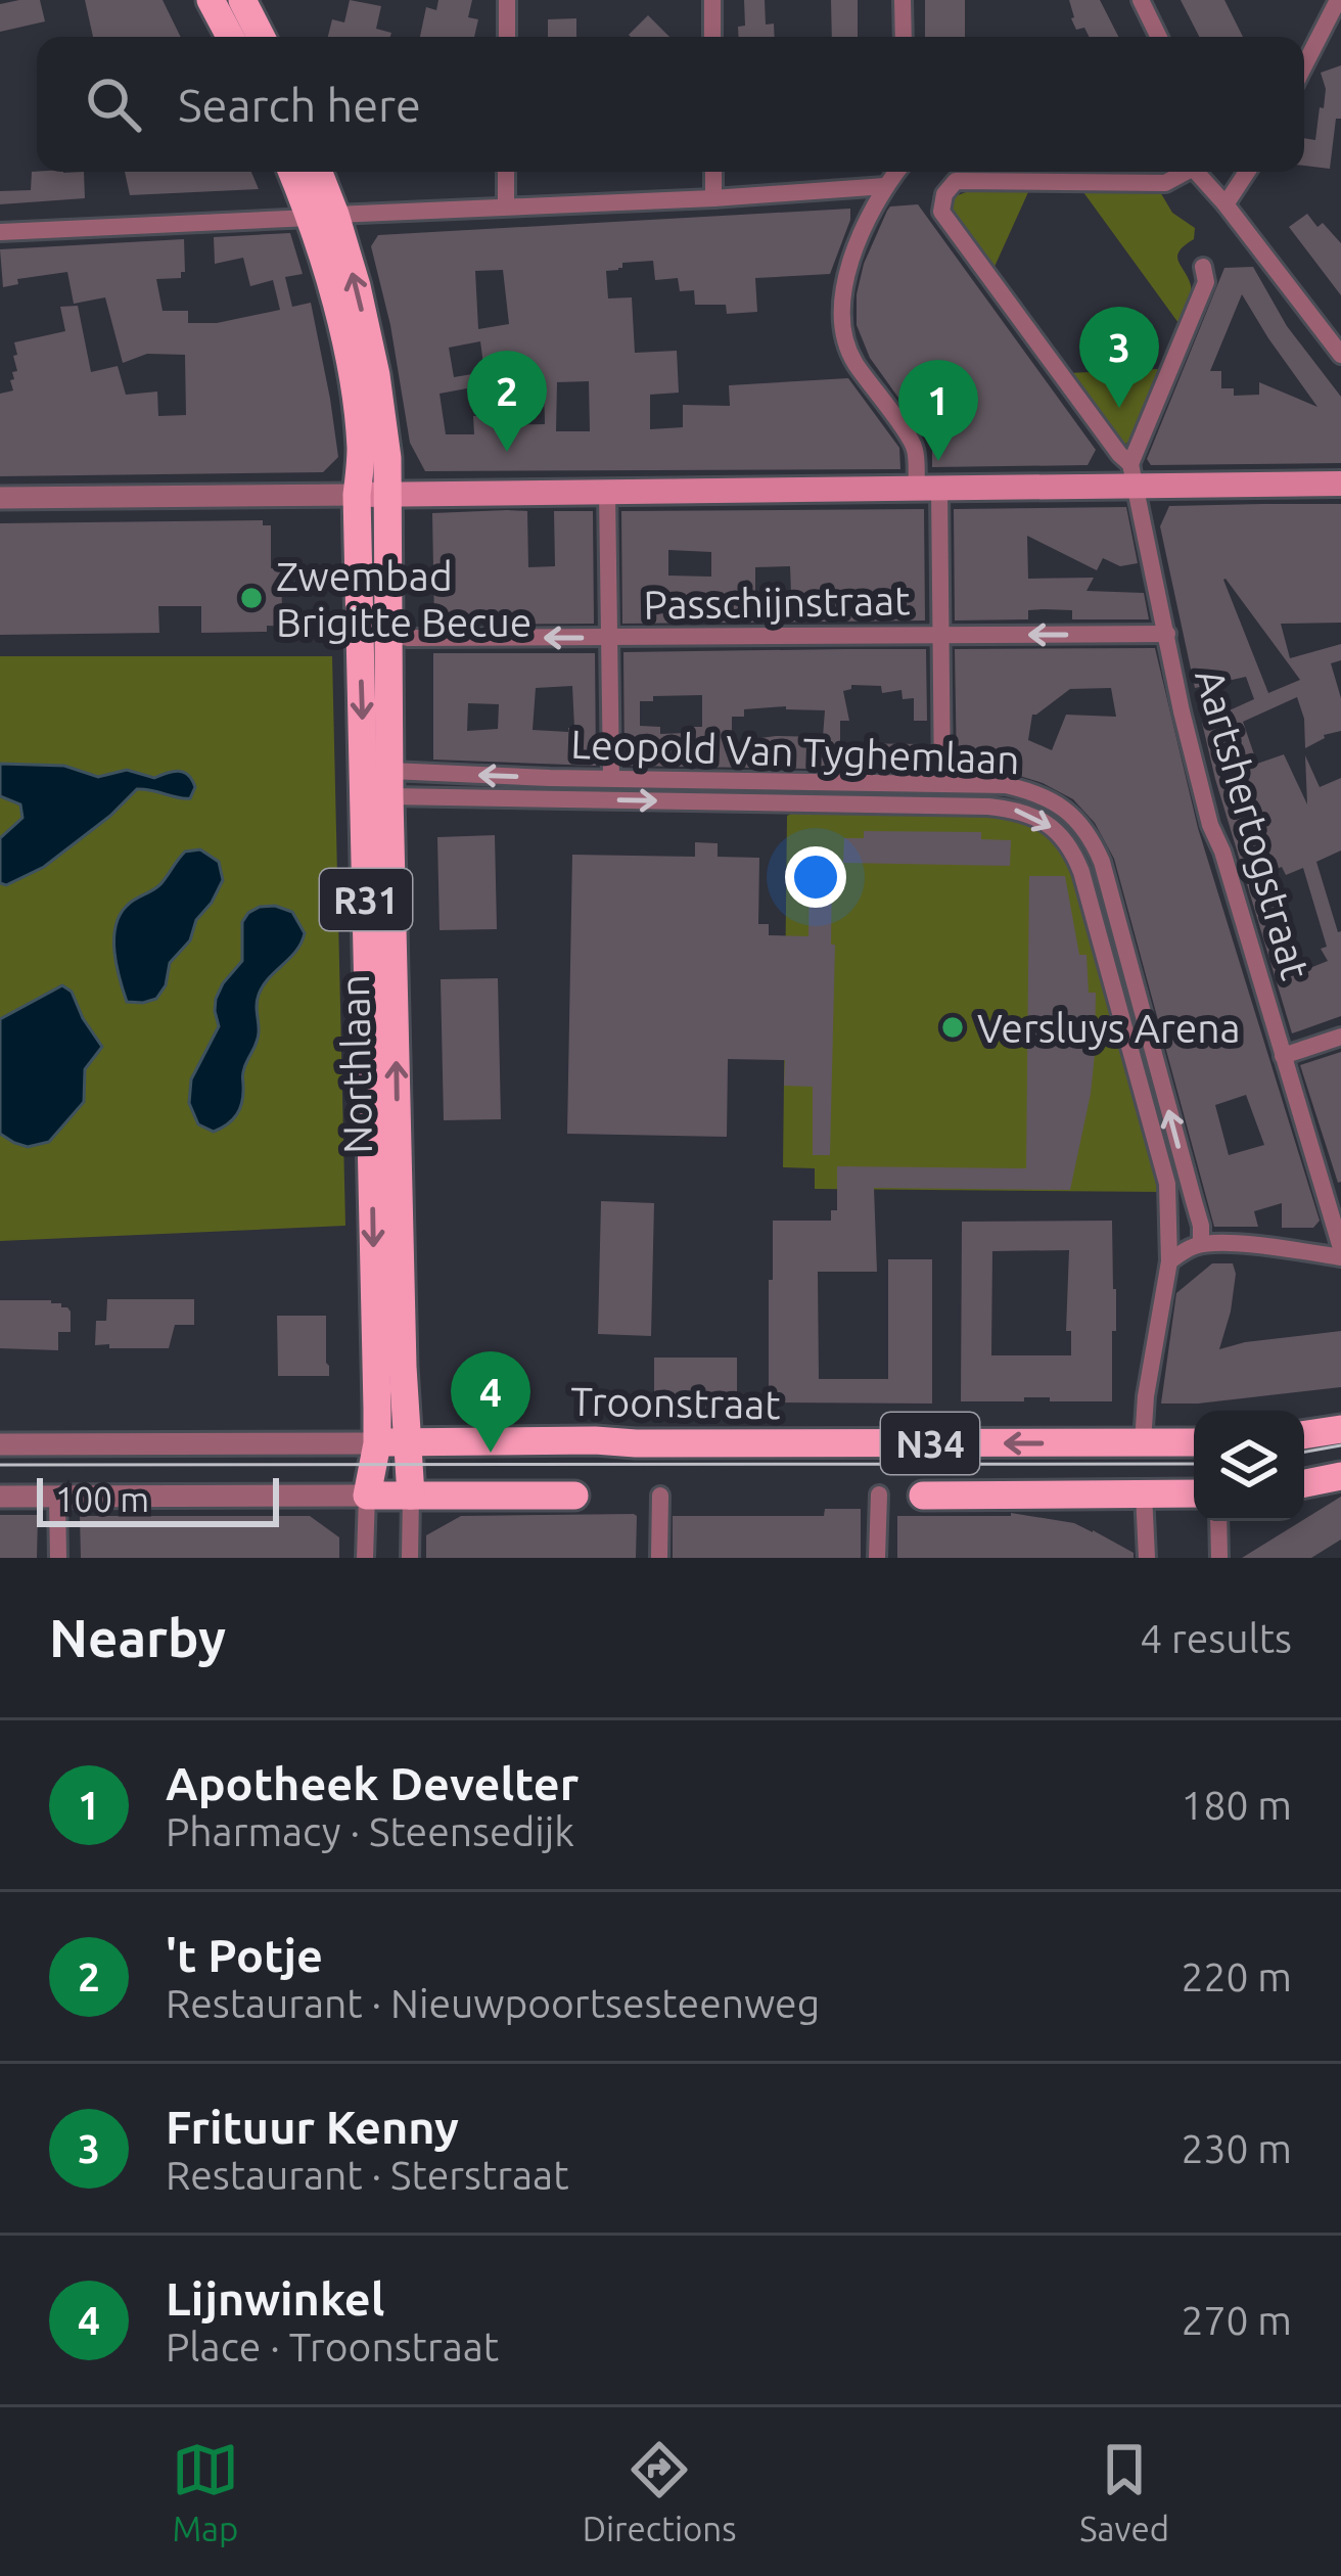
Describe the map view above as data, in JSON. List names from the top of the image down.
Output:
{
  "streets": {
    "main road": [
      "R31",
      "Northlaan",
      "Troonstraat",
      "N34"
    ],
    "street": ["Passchijnstraat", "Leopold Van Tyghemlaan", "Aartshertogstraat"]
  },
  "crossings": [
    ["Passchijnstraat", "Aartshertogstraat"],
    ["Passchijnstraat", "Northlaan"],
    ["Leopold Van Tyghemlaan", "Northlaan"],
    ["Leopold Van Tyghemlaan", "Troonstraat"],
    ["R31", "Northlaan"],
    ["Northlaan", "Troonstraat"]
  ],
  "one_way": ["Passchijnstraat"],
  "places": ["Zwembad Brigitte Becue", "Versluys Arena"],
  "scale_bar": "100 m",
  "page": {
    "search": "Search here",
    "pins": [
      "3",
      "2",
      "1",
      "4"
    ],
    "scale": "100 m",
    "heading": ["Nearby", "4 results"],
    "list": [
      {
        "mark": "1",
        "name": "Apotheek Develter",
        "note": "Pharmacy · Steensedijk",
        "value": "180 m"
      },
      {
        "mark": "2",
        "name": "'t Potje",
        "note": "Restaurant · Nieuwpoortsesteenweg",
        "value": "220 m"
      },
      {
        "mark": "3",
        "name": "Frituur Kenny",
        "note": "Restaurant · Sterstraat",
        "value": "230 m"
      },
      {
        "mark": "4",
        "name": "Lijnwinkel",
        "note": "Place · Troonstraat",
        "value": "270 m"
      }
    ],
    "nav": ["Map", "Directions", "Saved"]
  }
}
